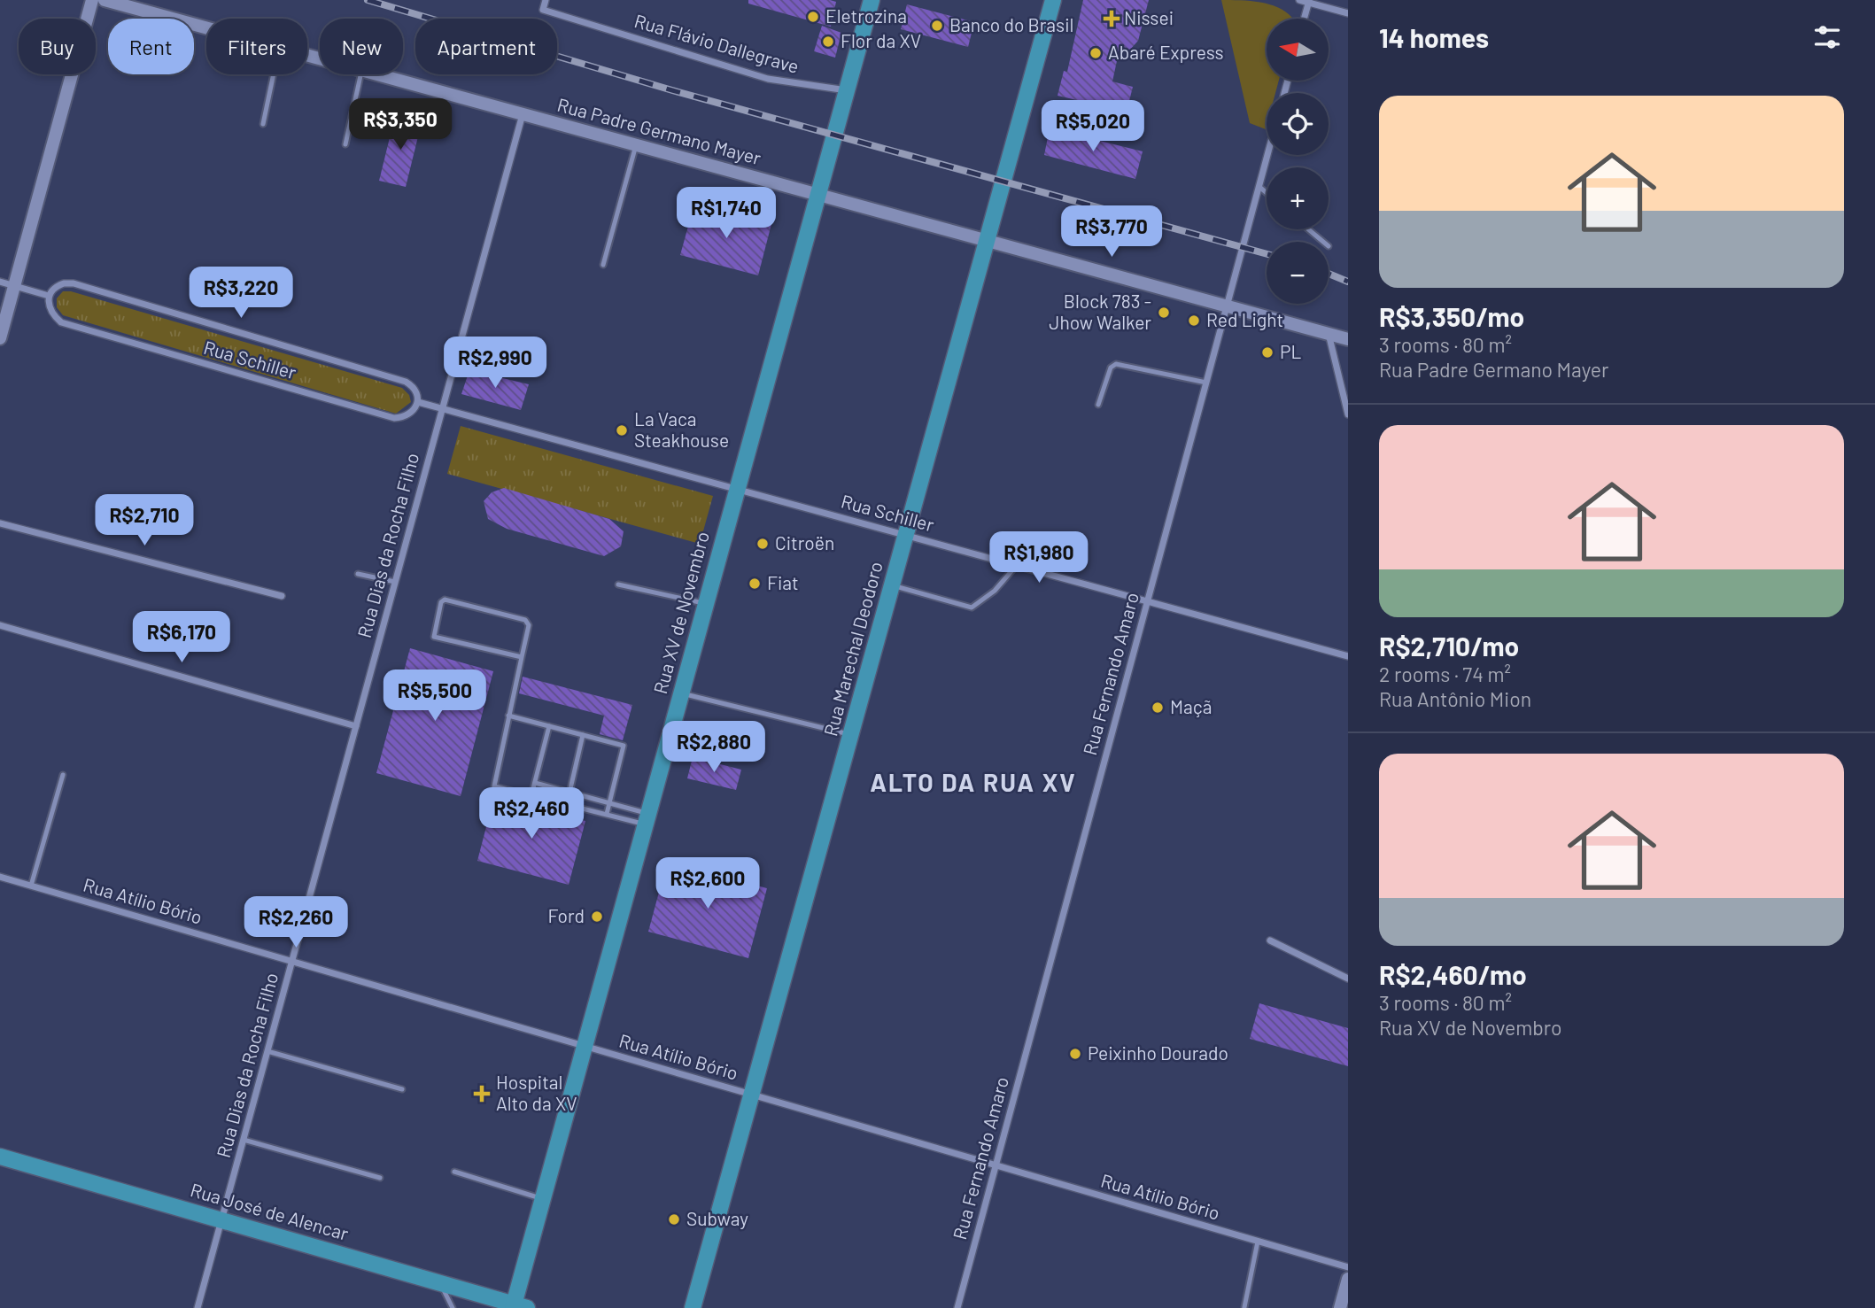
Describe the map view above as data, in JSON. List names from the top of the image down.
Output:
{
  "streets": {
    "main road": ["Rua XV de Novembro", "Rua Marechal Deodoro", "Rua José de Alencar"],
    "street": [
      "Rua Flávio Dallegrave",
      "Rua Padre Germano Mayer",
      "Rua Schiller",
      "Rua Dias da Rocha Filho",
      "Rua Fernando Amaro",
      "Rua Atílio Bório"
    ]
  },
  "crossings": [
    ["Rua Flávio Dallegrave", "Rua XV de Novembro"],
    ["Rua Padre Germano Mayer", "Rua Dias da Rocha Filho"],
    ["Rua Padre Germano Mayer", "Rua XV de Novembro"],
    ["Rua Padre Germano Mayer", "Rua Marechal Deodoro"],
    ["Rua Padre Germano Mayer", "Rua Fernando Amaro"],
    ["Rua Schiller", "Rua Dias da Rocha Filho"],
    ["Rua Schiller", "Rua XV de Novembro"],
    ["Rua Schiller", "Rua Marechal Deodoro"],
    ["Rua Schiller", "Rua Fernando Amaro"],
    ["Rua Dias da Rocha Filho", "Rua Atílio Bório"],
    ["Rua Dias da Rocha Filho", "Rua José de Alencar"],
    ["Rua XV de Novembro", "Rua Atílio Bório"],
    ["Rua XV de Novembro", "Rua José de Alencar"],
    ["Rua Marechal Deodoro", "Rua Atílio Bório"],
    ["Rua Fernando Amaro", "Rua Atílio Bório"]
  ],
  "districts": ["ALTO DA RUA XV"],
  "places": {
    "other": [
      "Eletrozina",
      "Banco do Brasil",
      "Flor da XV",
      "Abaré Express",
      "Block 783 - Jhow Walker",
      "Red Light",
      "PL",
      "La Vaca Steakhouse",
      "Citroën",
      "Fiat",
      "Maçã",
      "Ford",
      "Peixinho Dourado",
      "Subway"
    ],
    "health": ["Nissei", "Hospital Alto da XV"]
  },
  "north": "left",
  "page": {
    "heading": "14 homes",
    "map_buttons": ["+", "−"],
    "chip": [
      "Buy",
      "Rent",
      "Filters",
      "New",
      "Apartment"
    ],
    "list": [
      {
        "name": "R$3,350/mo",
        "note": "3 rooms · 80 m² · Rua Padre Germano Mayer"
      },
      {
        "name": "R$2,710/mo",
        "note": "2 rooms · 74 m² · Rua Antônio Mion"
      },
      {
        "name": "R$2,460/mo",
        "note": "3 rooms · 80 m² · Rua XV de Novembro"
      }
    ],
    "price": [
      "R$3,350",
      "R$5,020",
      "R$1,740",
      "R$3,770",
      "R$3,220",
      "R$2,990",
      "R$2,710",
      "R$1,980",
      "R$6,170",
      "R$5,500",
      "R$2,880",
      "R$2,460",
      "R$2,600",
      "R$2,260"
    ]
  }
}
